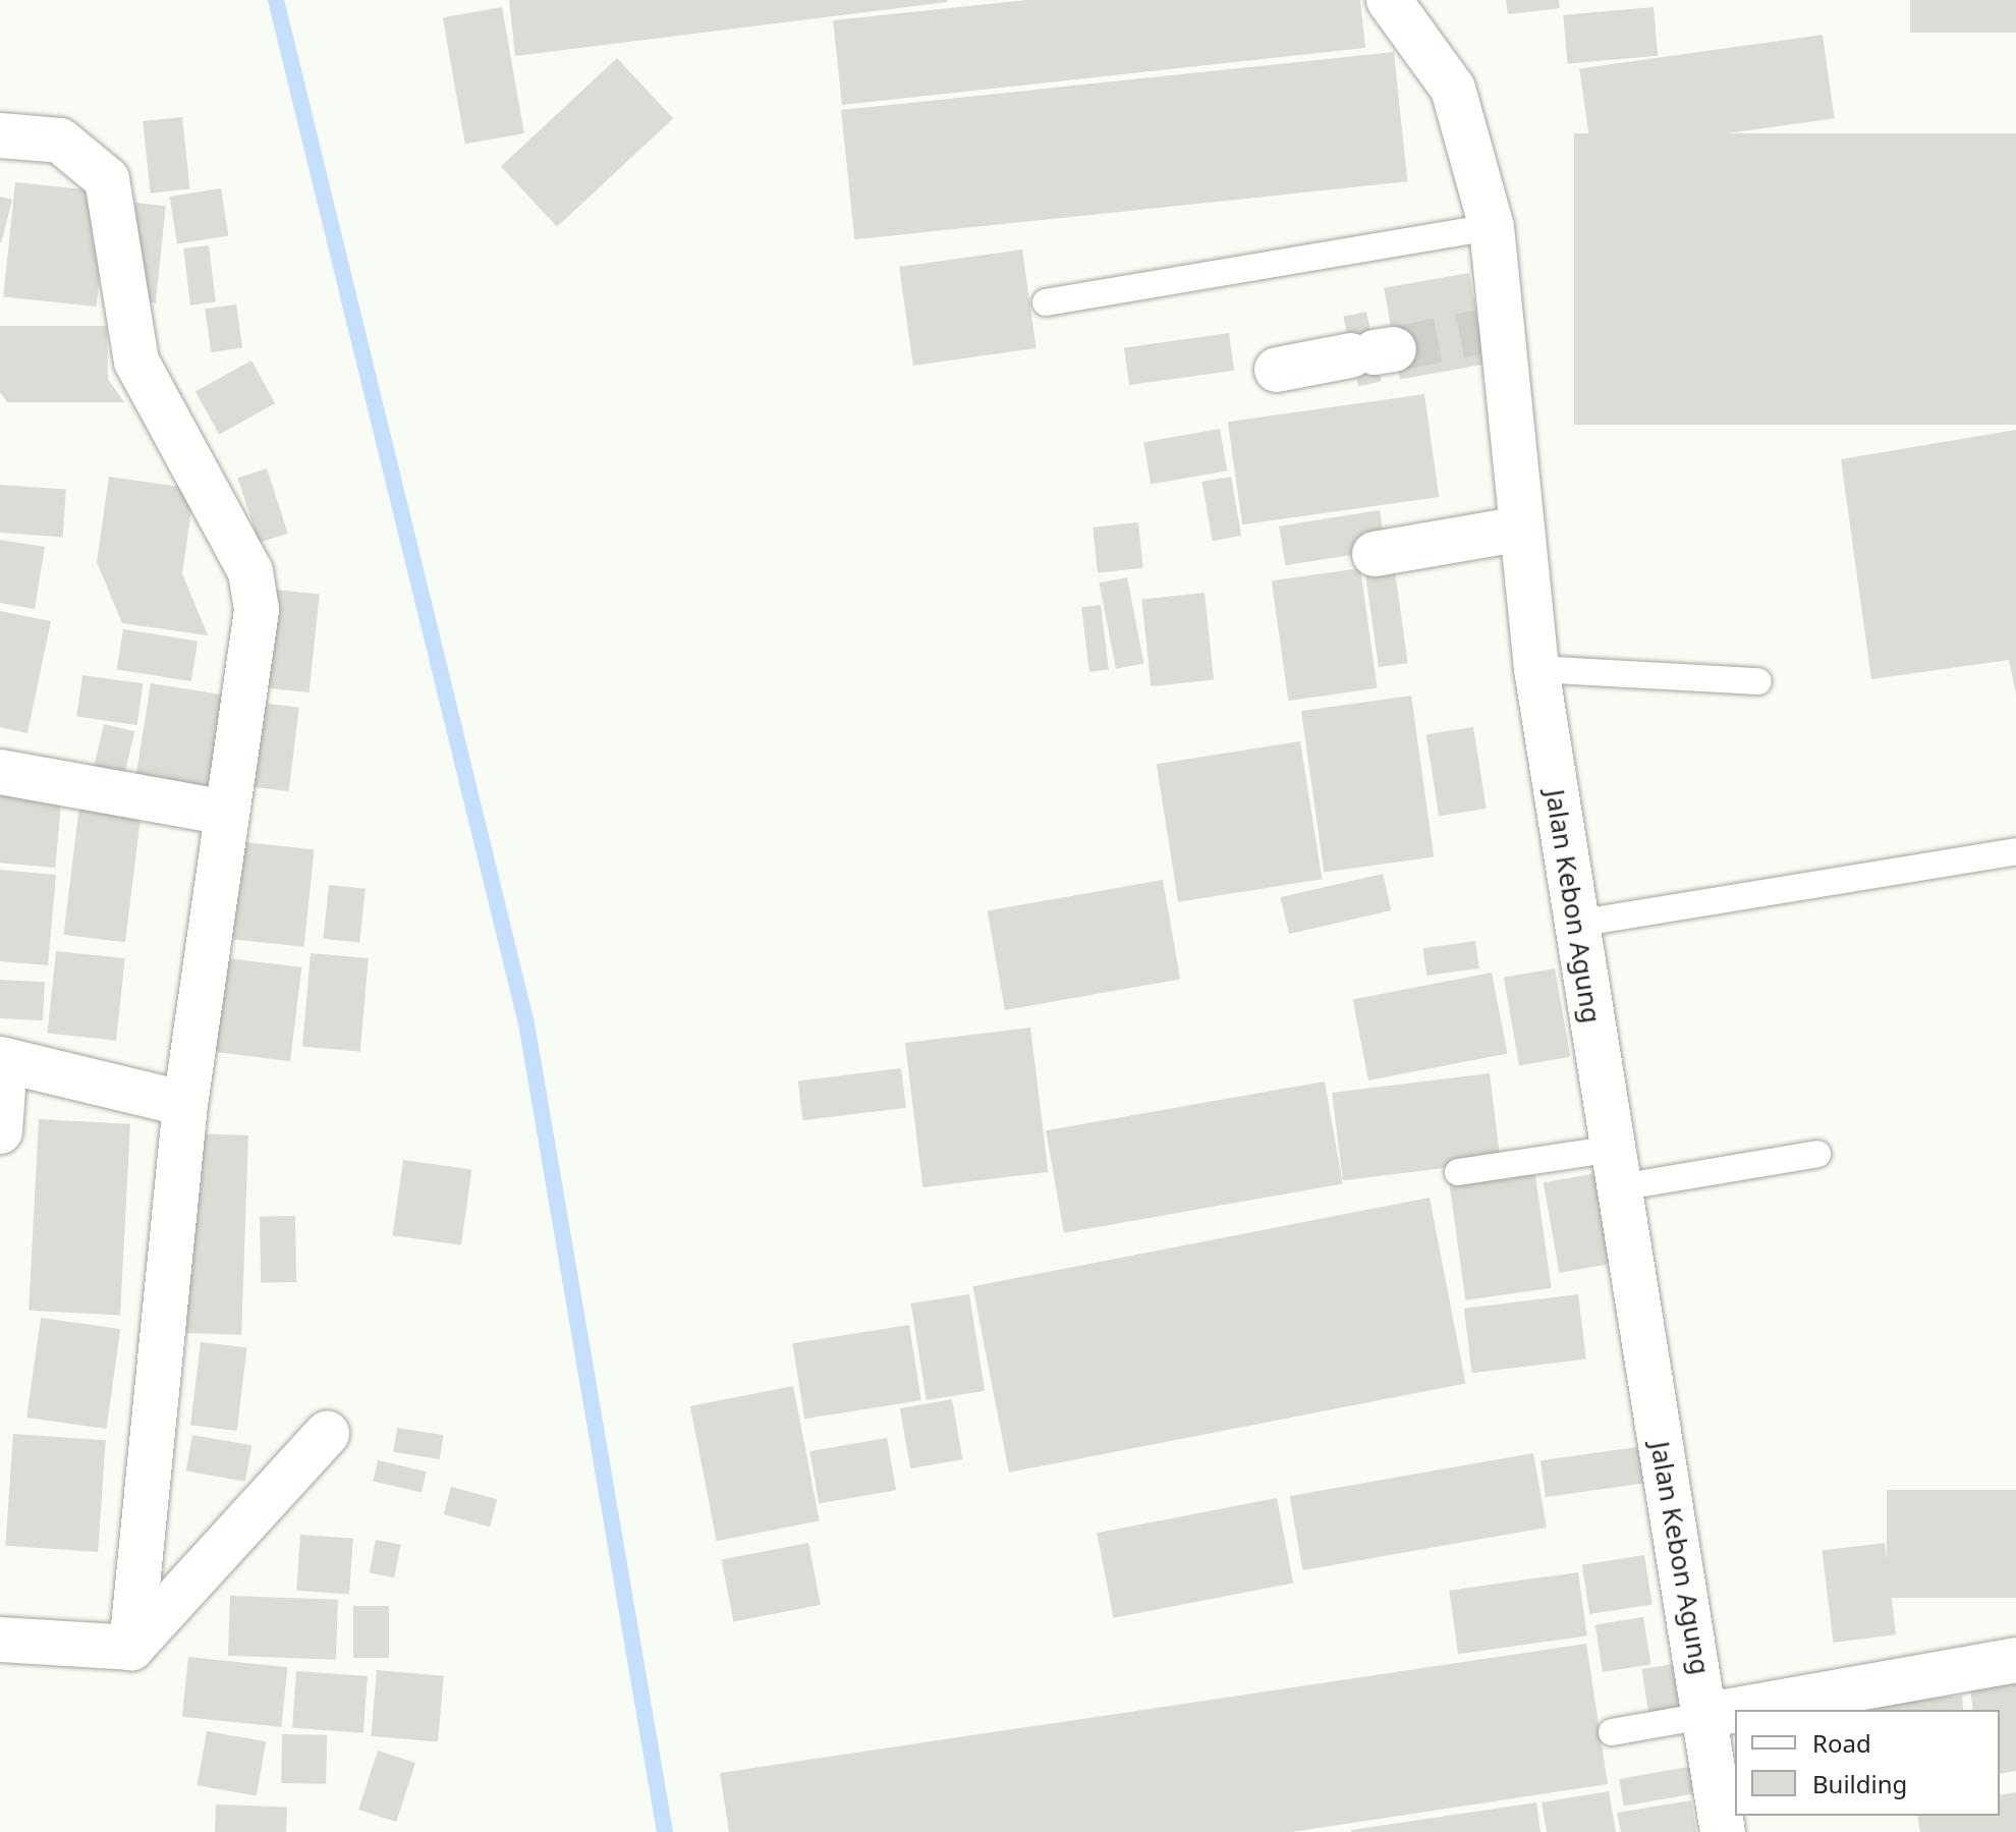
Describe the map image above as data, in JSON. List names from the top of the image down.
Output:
{
  "streets": {
    "street": ["Jalan Kebon Agung"]
  },
  "legend": ["Road", "Building"]
}
